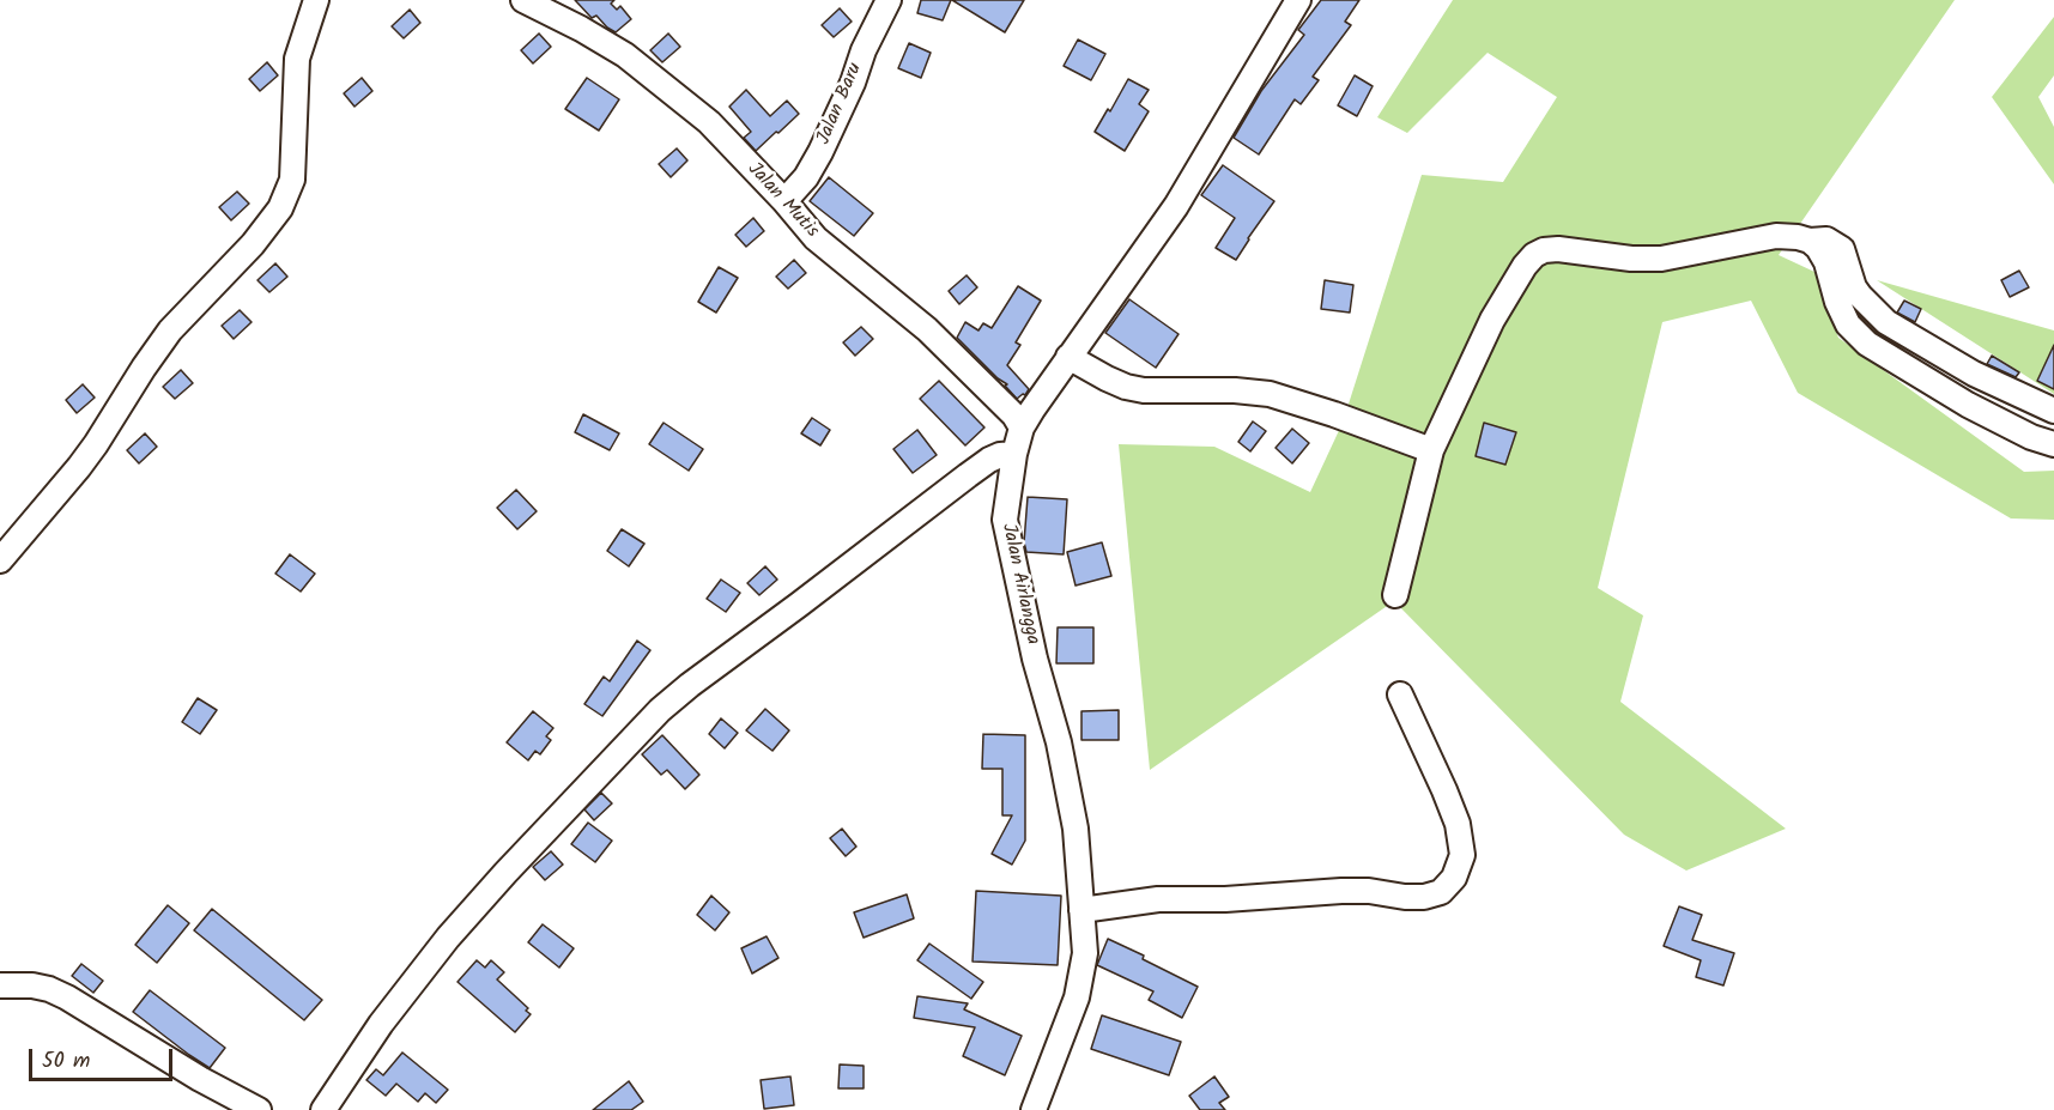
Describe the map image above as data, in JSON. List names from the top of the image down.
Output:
{
  "streets": {
    "street": ["Jalan Baru", "Jalan Mutis", "Jalan Airlangga"]
  },
  "crossings": [
    ["Jalan Baru", "Jalan Mutis"],
    ["Jalan Mutis", "Jalan Airlangga"]
  ],
  "scale_bar": "50 m"
}
